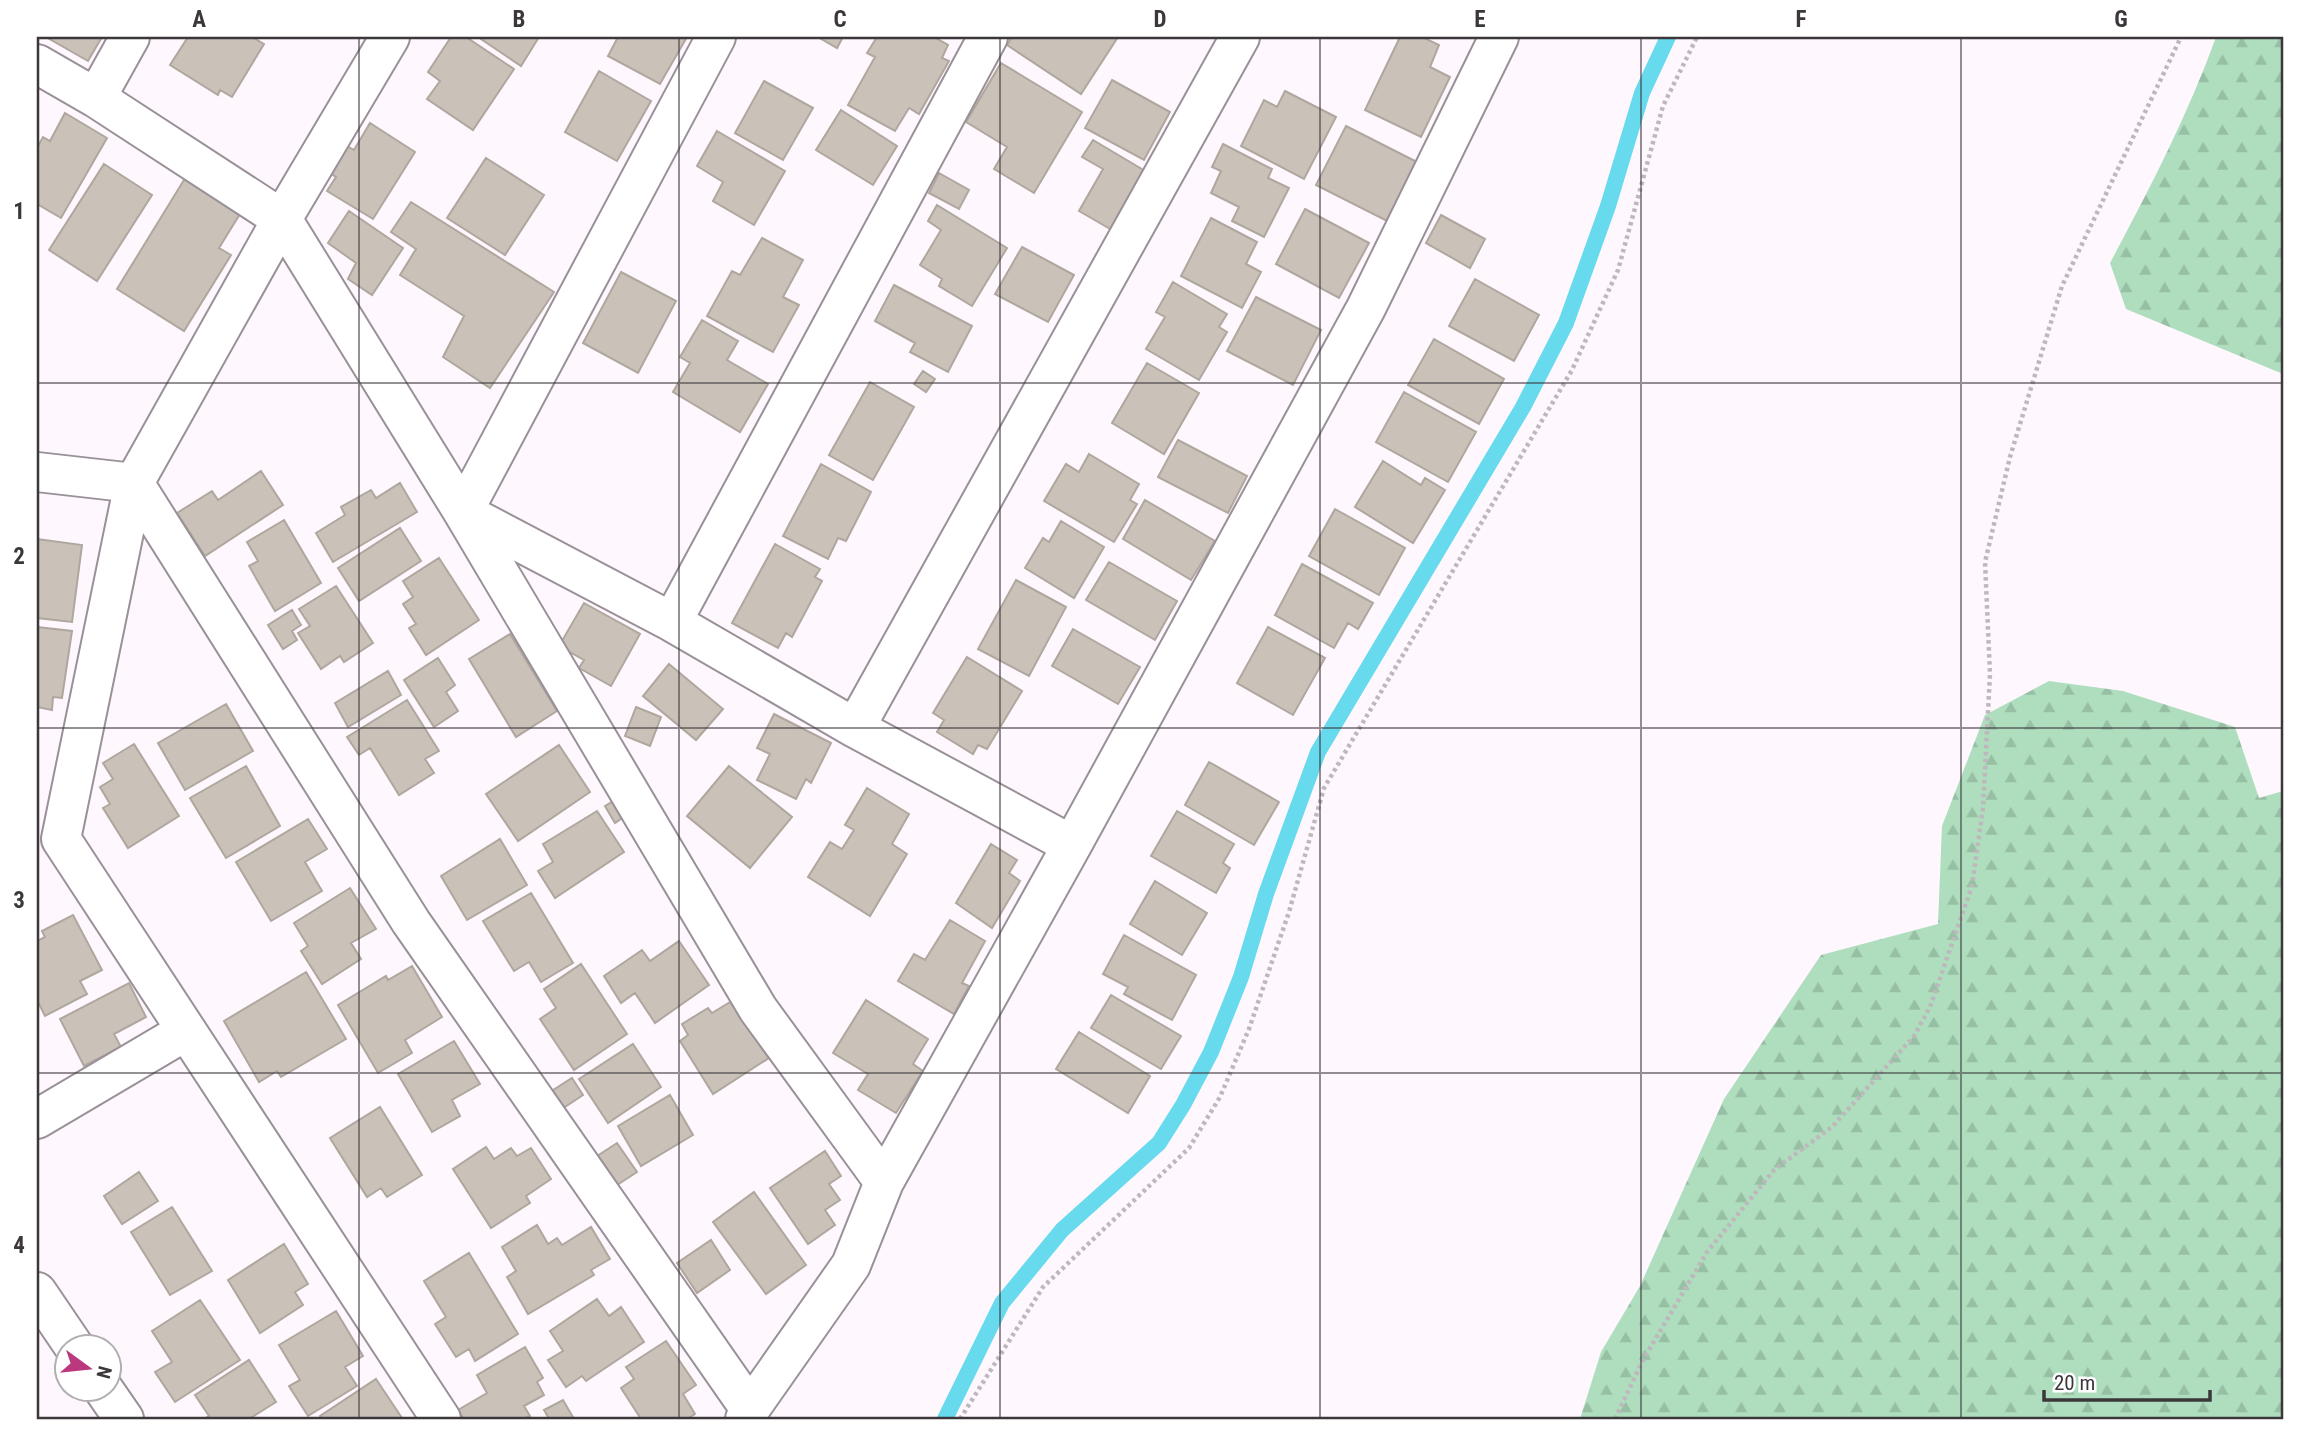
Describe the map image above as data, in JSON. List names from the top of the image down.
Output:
{
  "scale_bar": "20 m",
  "north": "right",
  "grid": {
    "columns": [
      "A",
      "B",
      "C",
      "D",
      "E",
      "F",
      "G"
    ],
    "rows": [
      "1",
      "2",
      "3",
      "4"
    ]
  }
}
